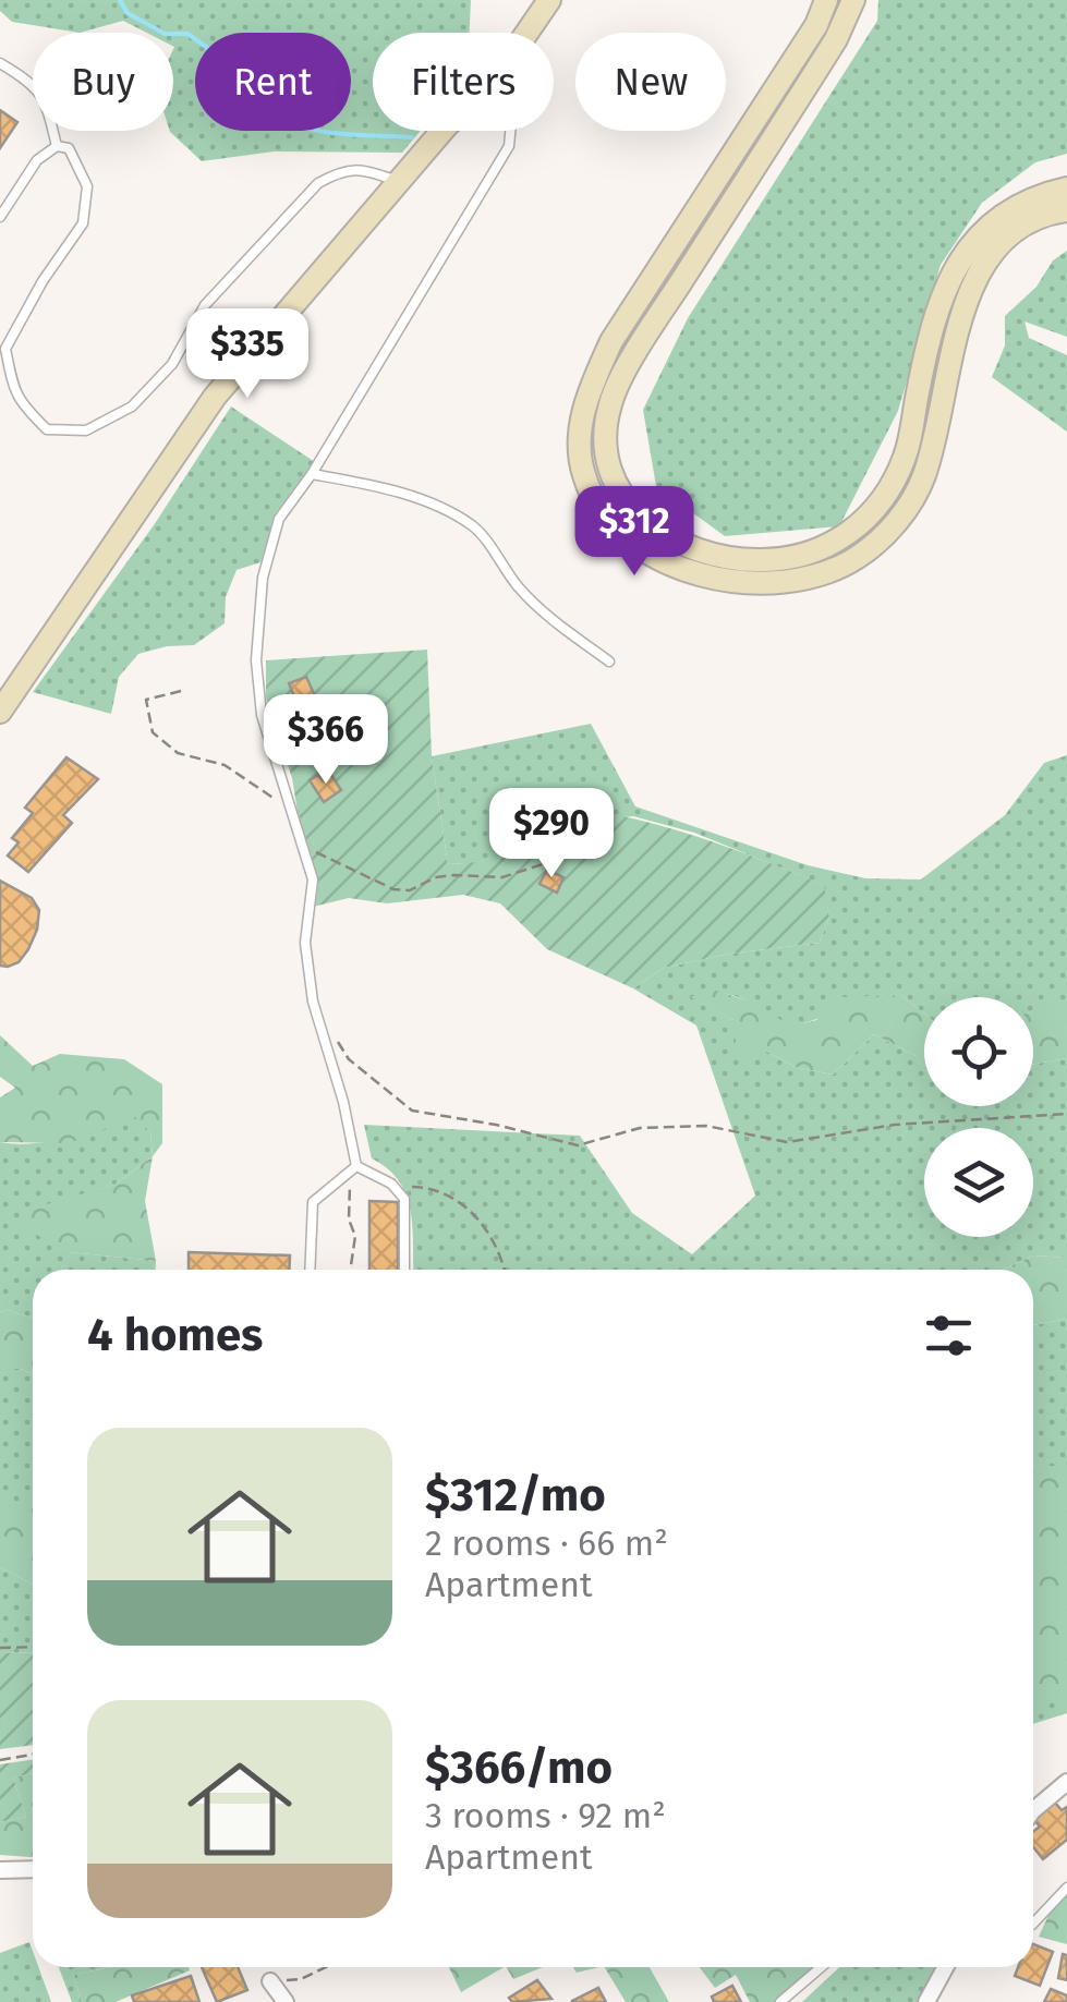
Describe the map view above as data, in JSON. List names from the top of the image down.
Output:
{
  "page": {
    "chip": [
      "Buy",
      "Rent",
      "Filters",
      "New"
    ],
    "price": [
      "$335",
      "$312",
      "$366",
      "$290"
    ],
    "heading": "4 homes",
    "list": [
      {
        "name": "$312/mo",
        "note": "2 rooms · 66 m² · Apartment"
      },
      {
        "name": "$366/mo",
        "note": "3 rooms · 92 m² · Apartment"
      }
    ]
  }
}
